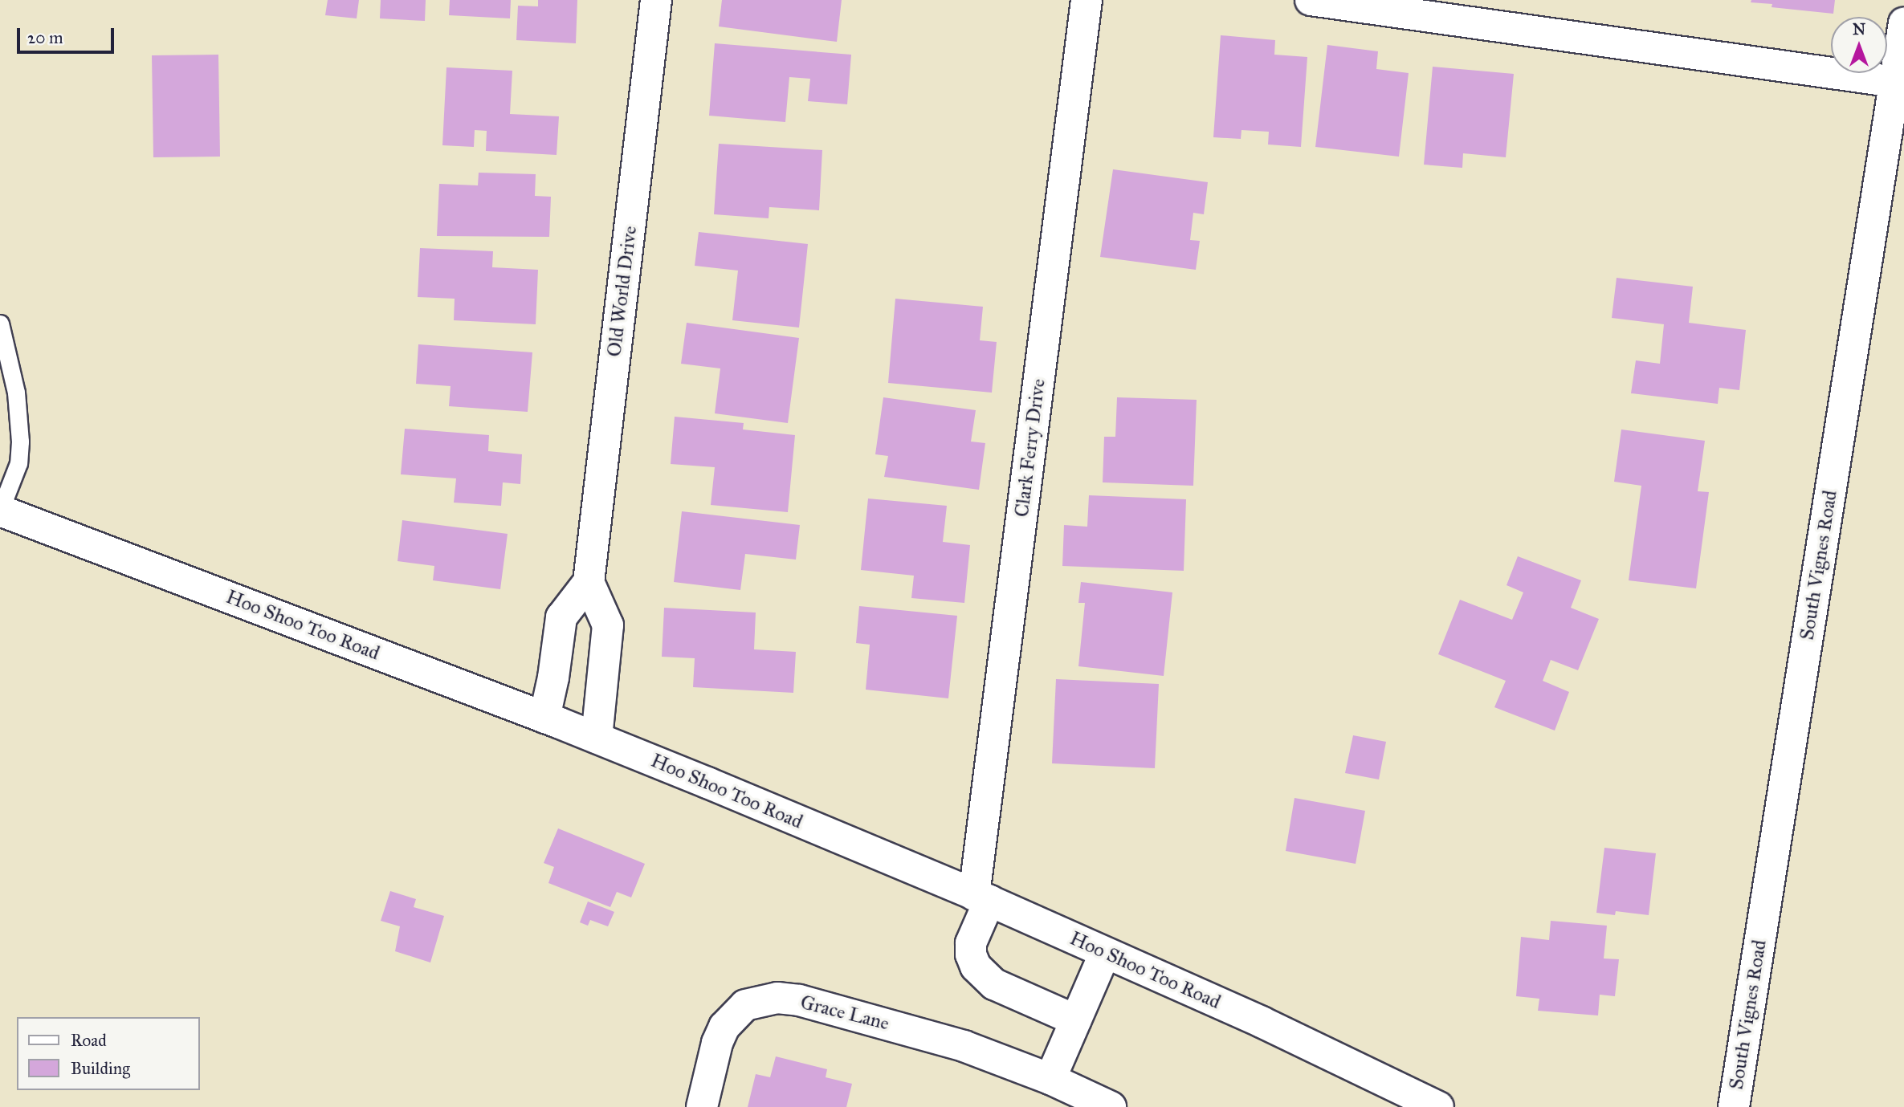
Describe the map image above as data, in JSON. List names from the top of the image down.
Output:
{
  "streets": {
    "street": [
      "Old World Drive",
      "Clark Ferry Drive",
      "South Vignes Road",
      "Hoo Shoo Too Road",
      "Grace Lane"
    ]
  },
  "crossings": [
    ["Clark Ferry Drive", "Hoo Shoo Too Road"]
  ],
  "legend": ["Road", "Building"],
  "scale_bar": "20 m",
  "north": "top"
}
